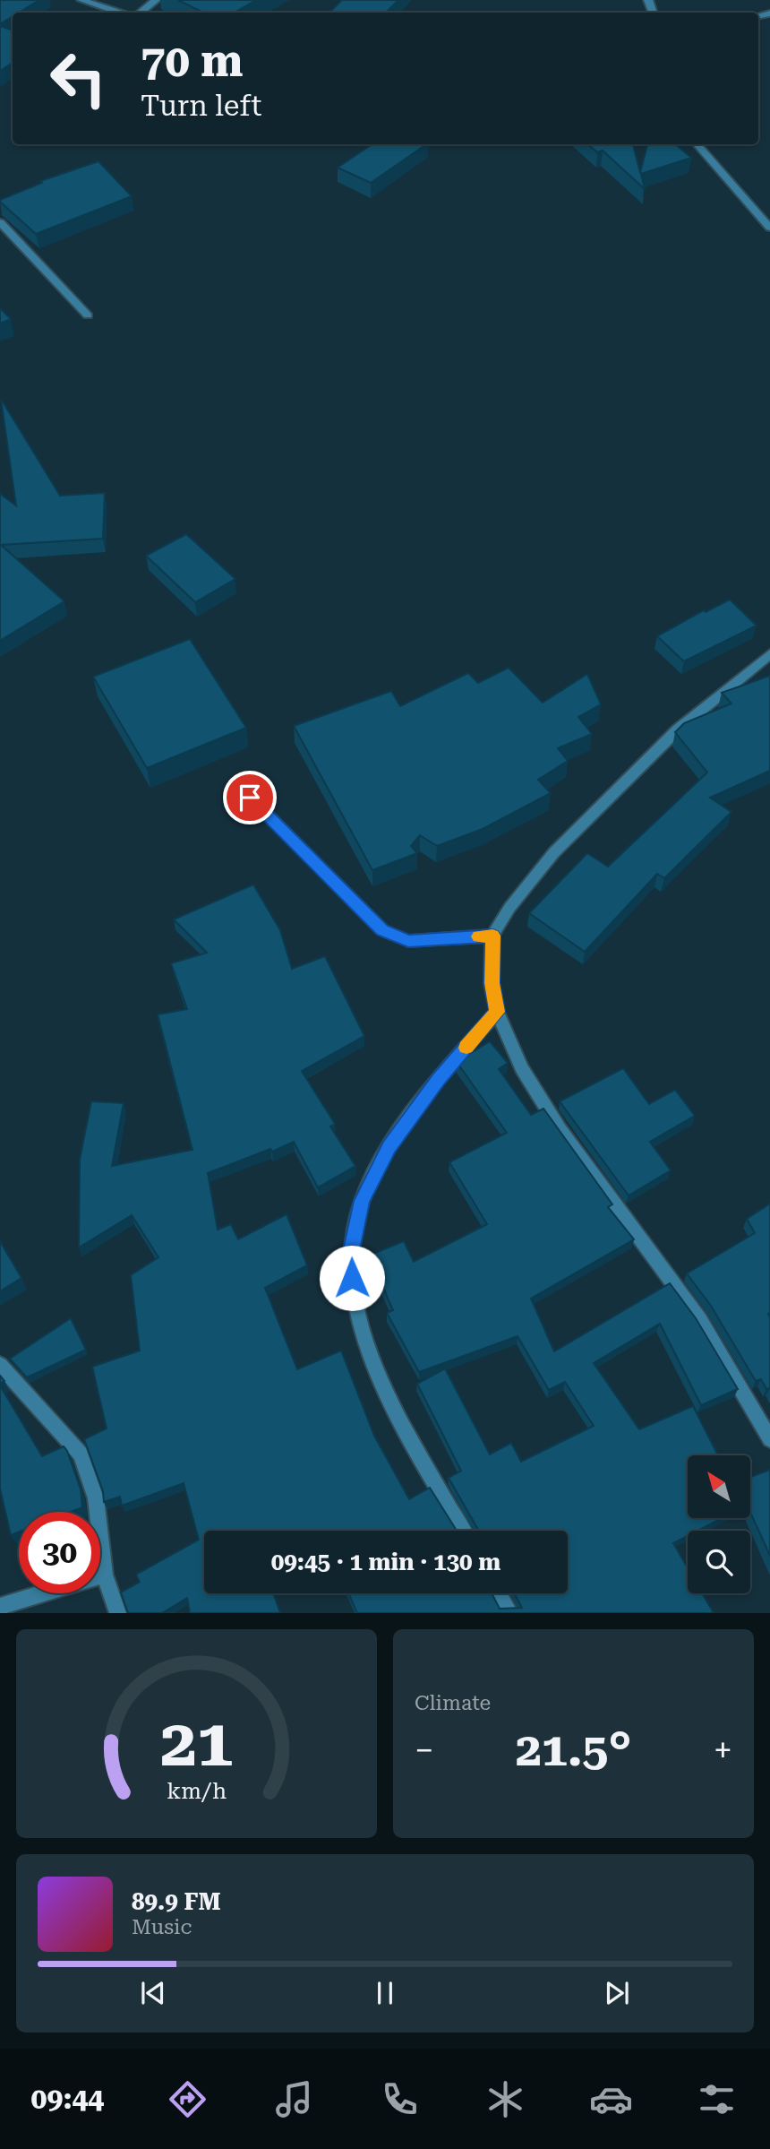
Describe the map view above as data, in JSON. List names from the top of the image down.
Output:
{
  "north": "top left",
  "page": {
    "turn": ["70 m", "Turn left"],
    "limit": "30",
    "trip": "09:45 · 1 min · 130 m",
    "tile": "Climate",
    "heat": ["−", "21.5°", "+"],
    "song": ["89.9 FM", "Music"],
    "tabs": "09:44",
    "gauge": ["21", "km/h"]
  }
}
